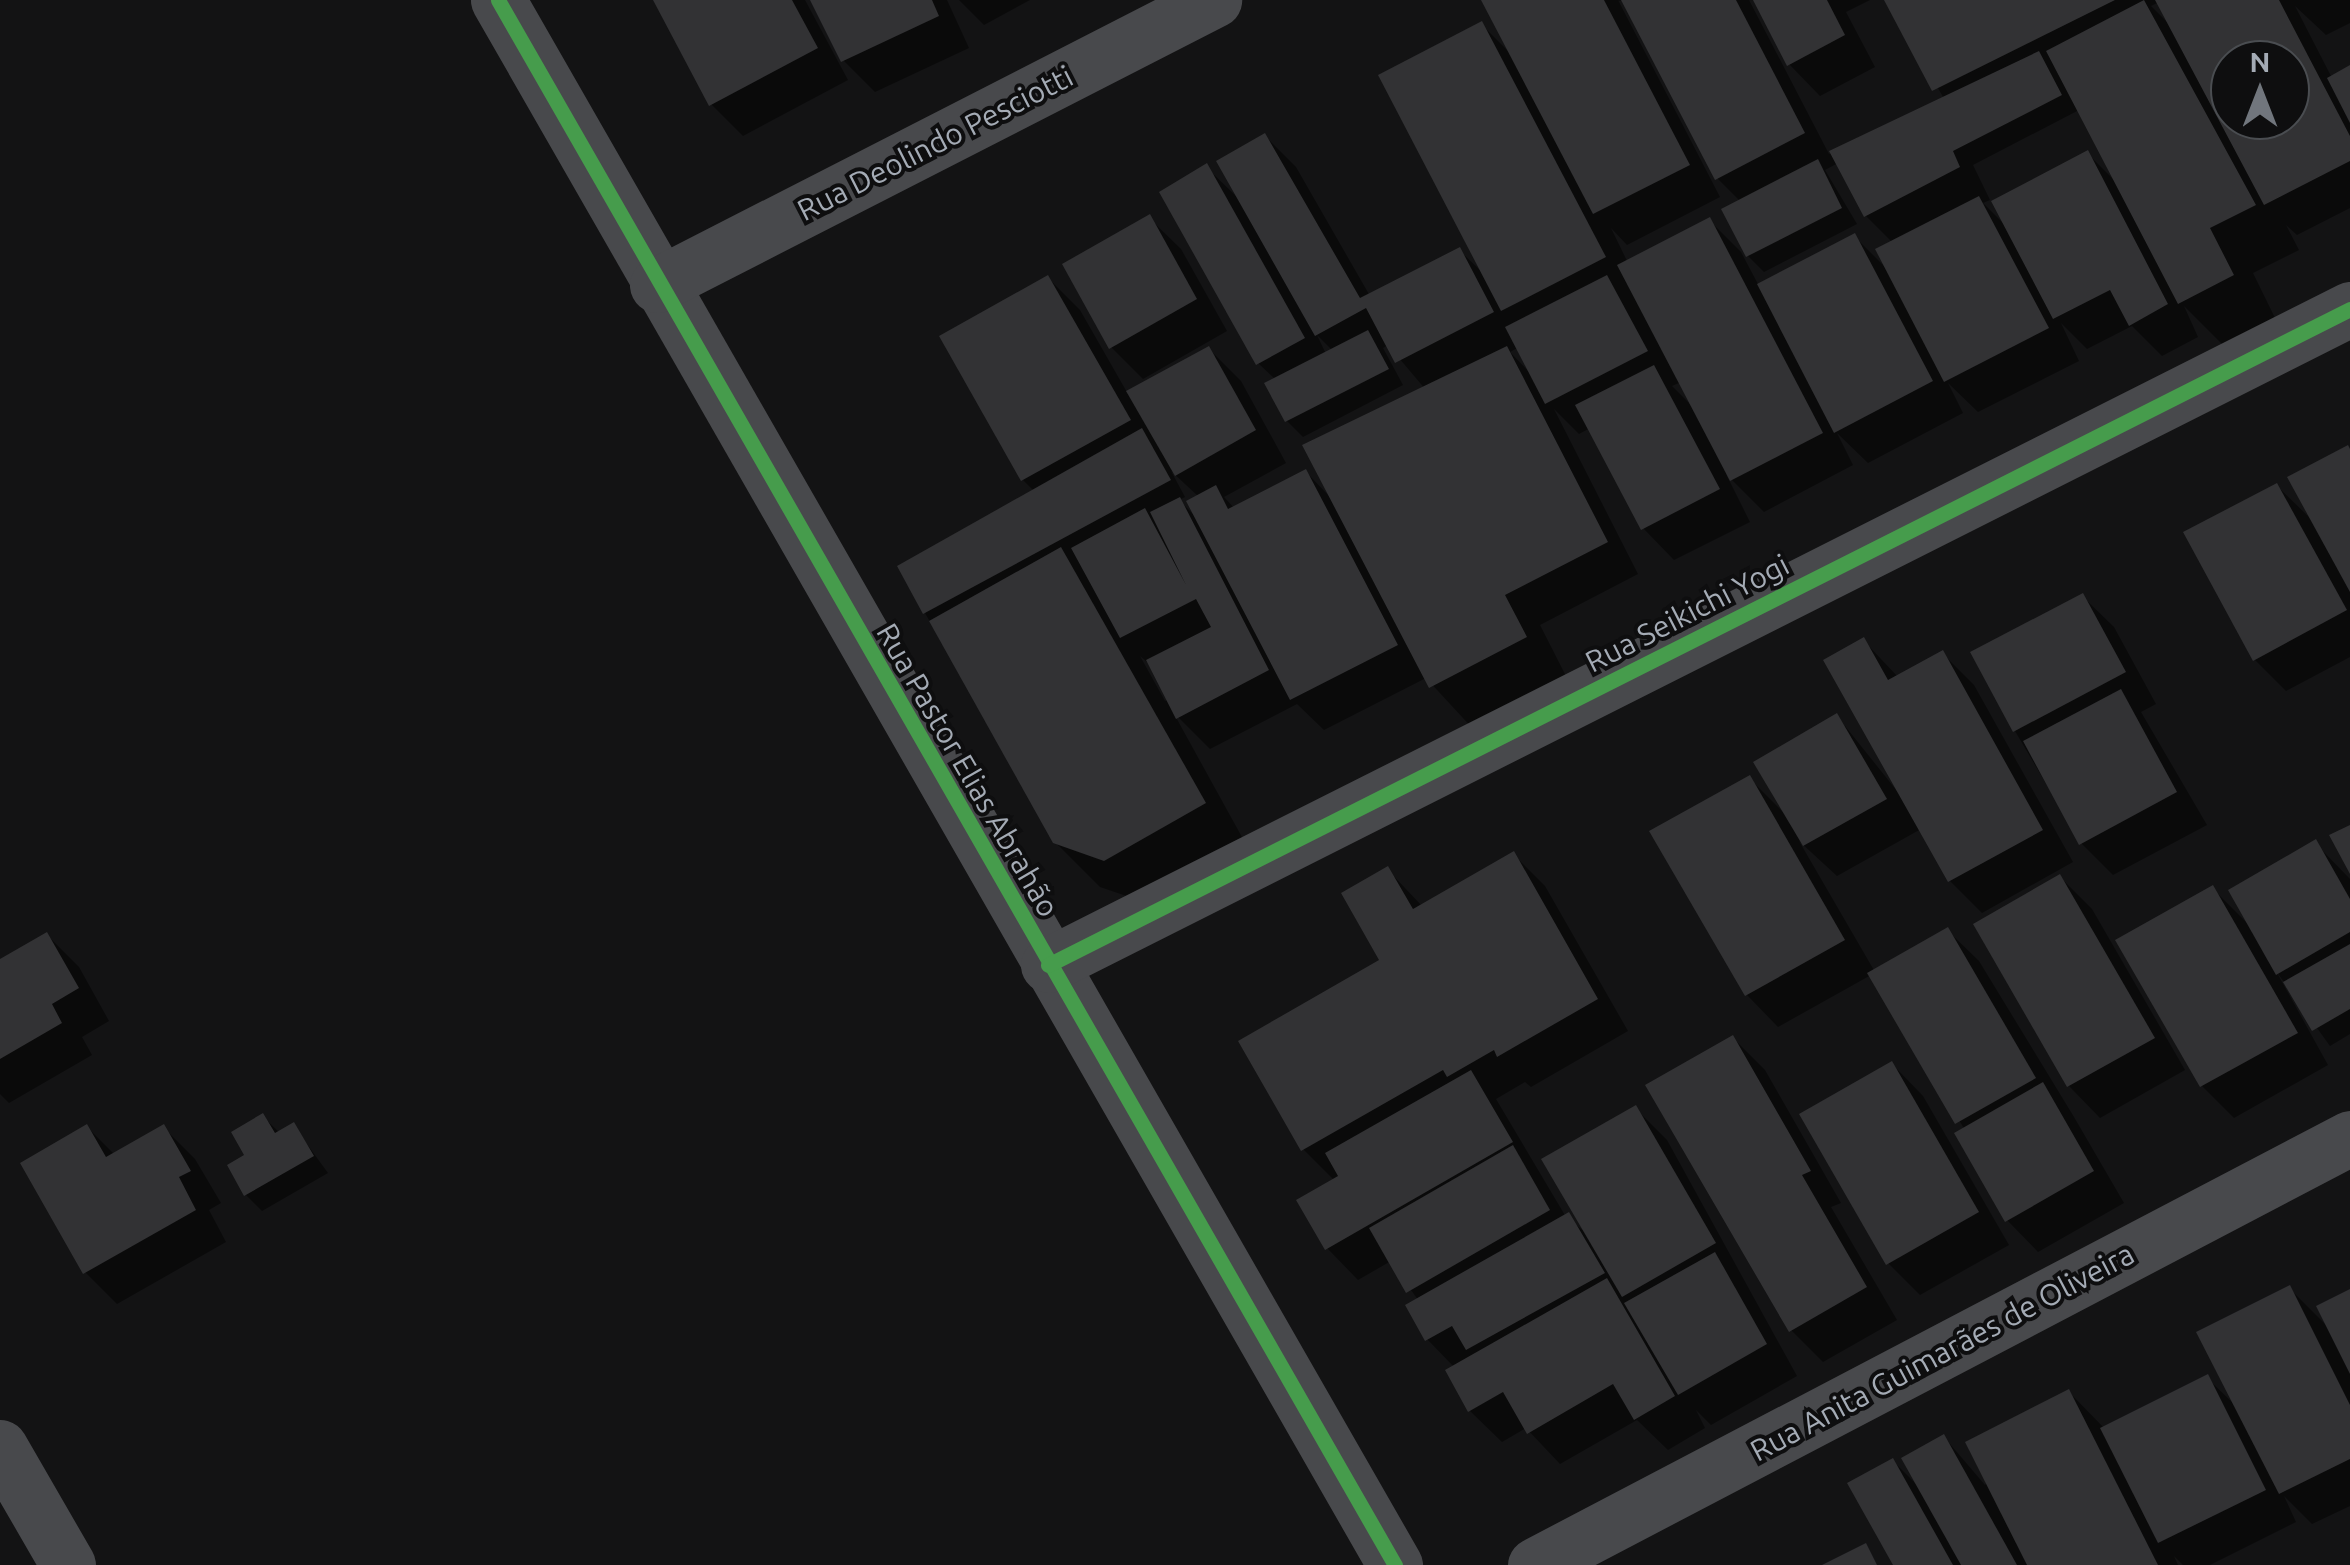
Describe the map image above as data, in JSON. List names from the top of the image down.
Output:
{
  "streets": {
    "street": [
      "Rua Deolindo Pesciotti",
      "Rua Seikichi Yogi",
      "Rua Pastor Elias Abrahão",
      "Rua Anita Guimarães de Oliveira"
    ]
  },
  "crossings": [
    ["Rua Deolindo Pesciotti", "Rua Pastor Elias Abrahão"],
    ["Rua Seikichi Yogi", "Rua Pastor Elias Abrahão"]
  ],
  "north": "top"
}
